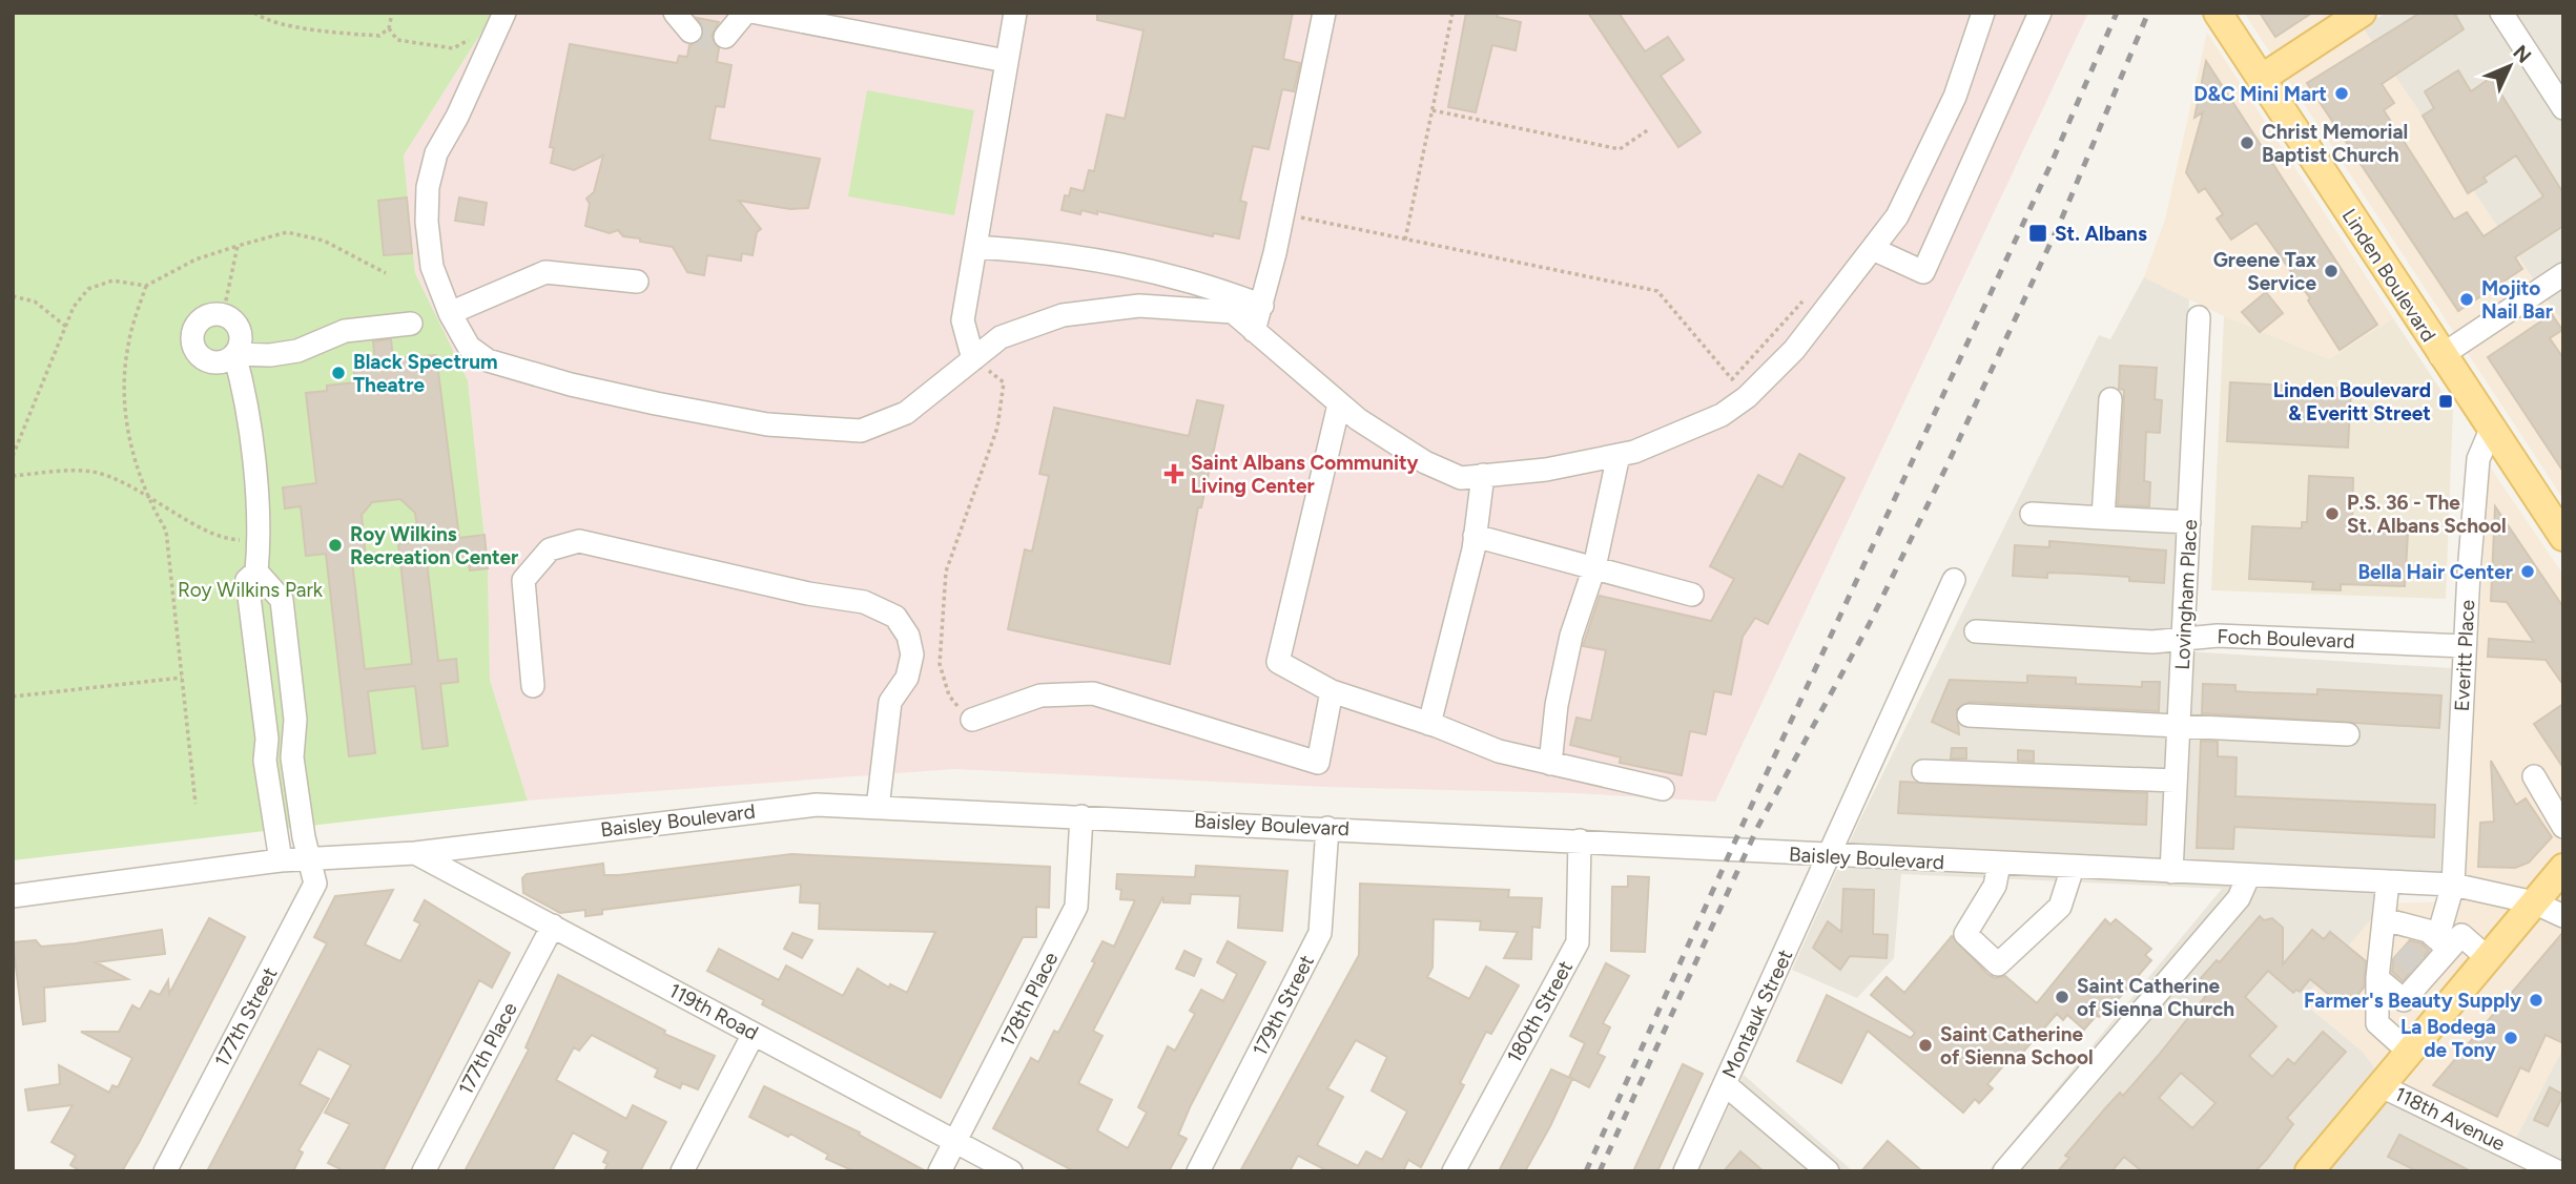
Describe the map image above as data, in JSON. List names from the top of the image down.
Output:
{
  "streets": {
    "main road": ["Linden Boulevard"],
    "street": [
      "Lovingham Place",
      "Foch Boulevard",
      "Everitt Place",
      "Baisley Boulevard",
      "178th Place",
      "179th Street",
      "119th Road",
      "180th Street",
      "Montauk Street",
      "177th Street",
      "177th Place",
      "118th Avenue"
    ]
  },
  "crossings": [
    ["Linden Boulevard", "Everitt Place"],
    ["Lovingham Place", "Foch Boulevard"],
    ["Lovingham Place", "Baisley Boulevard"],
    ["Foch Boulevard", "Everitt Place"],
    ["Everitt Place", "Baisley Boulevard"],
    ["Baisley Boulevard", "178th Place"],
    ["Baisley Boulevard", "179th Street"],
    ["Baisley Boulevard", "119th Road"],
    ["Baisley Boulevard", "180th Street"],
    ["Baisley Boulevard", "Montauk Street"],
    ["Baisley Boulevard", "177th Street"],
    ["178th Place", "119th Road"],
    ["119th Road", "177th Place"]
  ],
  "parks": ["Roy Wilkins Park"],
  "places": {
    "other": [
      "D&C Mini Mart",
      "Christ Memorial Baptist Church",
      "Greene Tax Service",
      "Mojito Nail Bar",
      "Black Spectrum Theatre",
      "P.S. 36 - The St. Albans School",
      "Roy Wilkins Recreation Center",
      "Bella Hair Center",
      "Saint Catherine of Sienna Church",
      "Farmer's Beauty Supply",
      "La Bodega de Tony",
      "Saint Catherine of Sienna School"
    ],
    "transit": ["St. Albans", "Linden Boulevard & Everitt Street"],
    "health": ["Saint Albans Community Living Center"]
  },
  "north": "top right"
}
